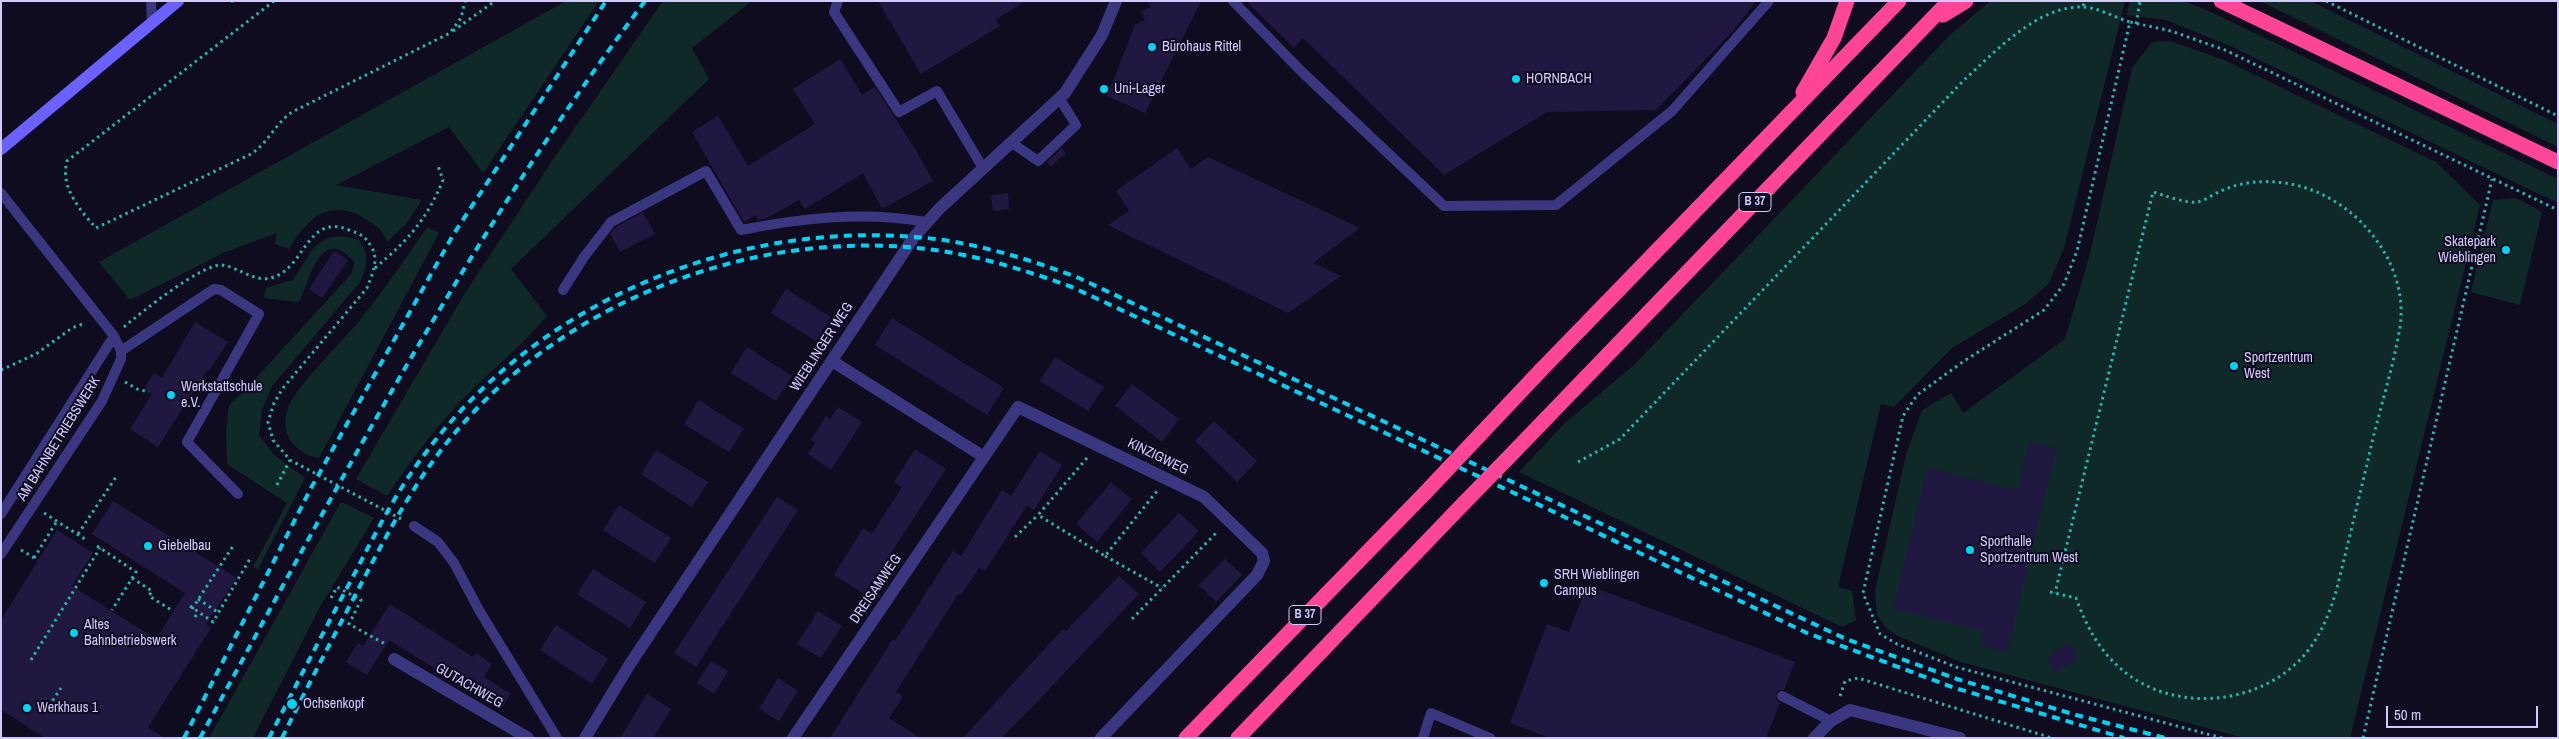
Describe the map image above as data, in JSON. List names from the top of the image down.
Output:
{
  "streets": {
    "highway": ["B 37"],
    "street": [
      "WIEBLINGER WEG",
      "KINZIGWEG",
      "DREISAMWEG",
      "GUTACHWEG"
    ],
    "lane": ["AM BAHNBETRIEBSWERK"]
  },
  "crossings": [
    ["KINZIGWEG", "DREISAMWEG"]
  ],
  "places": [
    "Bürohaus Rittel",
    "HORNBACH",
    "Uni-Lager",
    "Skatepark Wieblingen",
    "Sportzentrum West",
    "Werkstattschule e.V.",
    "Giebelbau",
    "Sporthalle Sportzentrum West",
    "SRH Wieblingen Campus",
    "Altes Bahnbetriebswerk",
    "Ochsenkopf",
    "Werkhaus 1"
  ],
  "scale_bar": "50 m"
}
